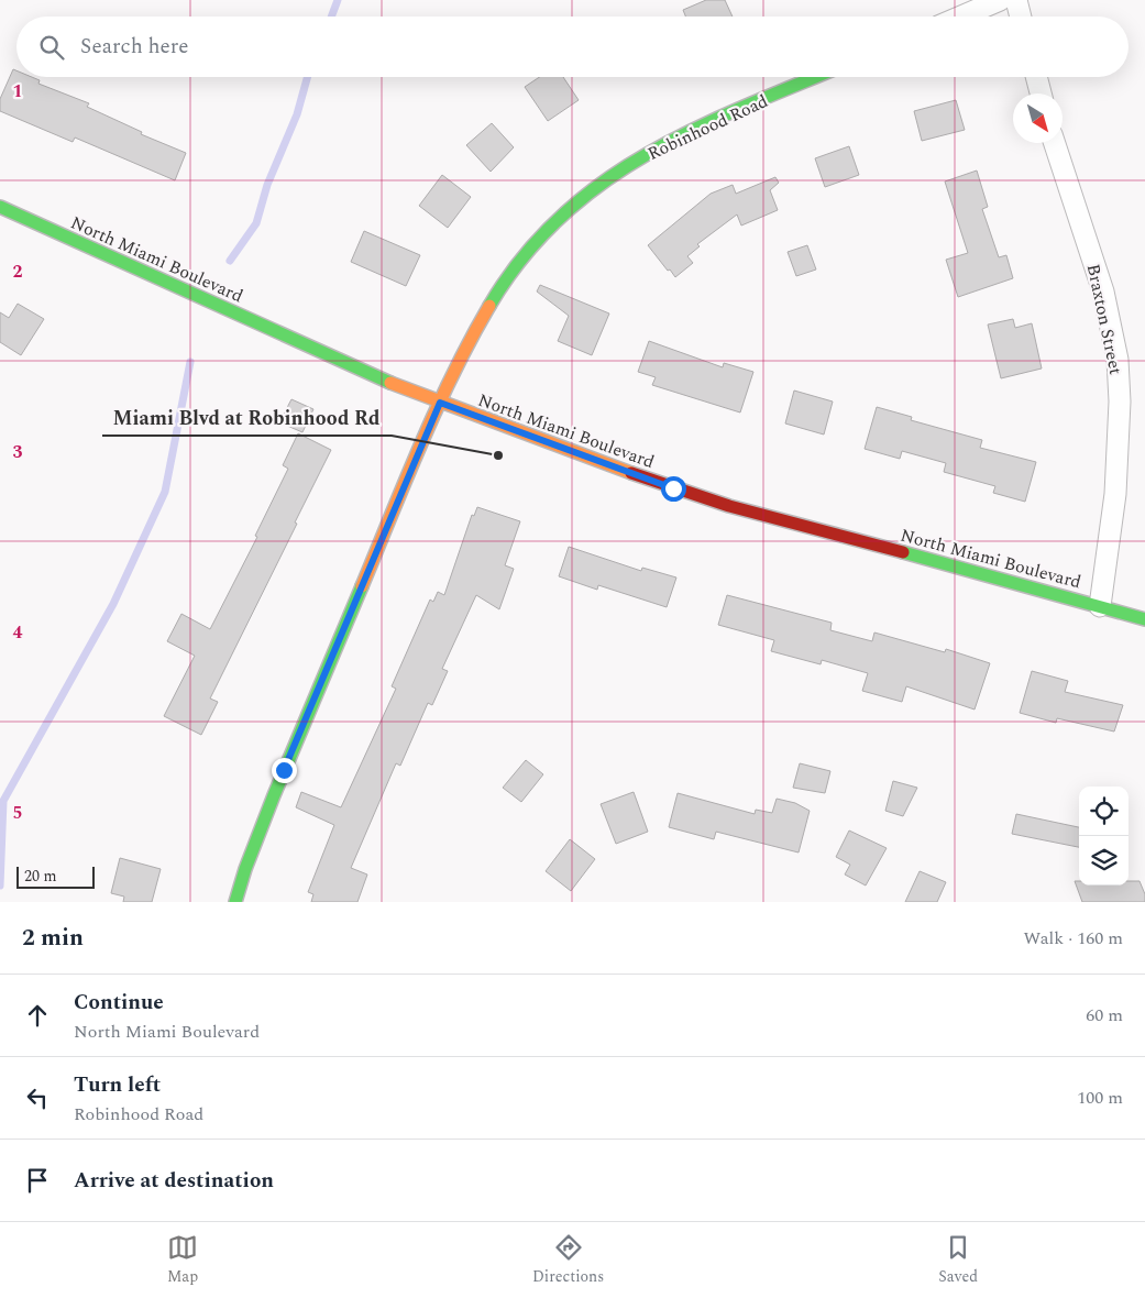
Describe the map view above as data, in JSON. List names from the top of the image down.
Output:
{
  "streets": {
    "main road": ["Robinhood Road", "North Miami Boulevard"],
    "street": ["Braxton Street"]
  },
  "crossings": [
    ["Robinhood Road", "North Miami Boulevard"],
    ["North Miami Boulevard", "Braxton Street"]
  ],
  "places": ["Miami Blvd at Robinhood Rd"],
  "scale_bar": "20 m",
  "north": "bottom right",
  "page": {
    "search": "Search here",
    "scale": "20 m",
    "heading": ["2 min", "Walk · 160 m"],
    "list": [
      ["Continue", "North Miami Boulevard", "60 m"],
      ["Turn left", "Robinhood Road", "100 m"],
      "Arrive at destination"
    ],
    "nav": ["Map", "Directions", "Saved"]
  },
  "grid": {
    "rows": [
      "1",
      "2",
      "3",
      "4",
      "5"
    ]
  }
}
